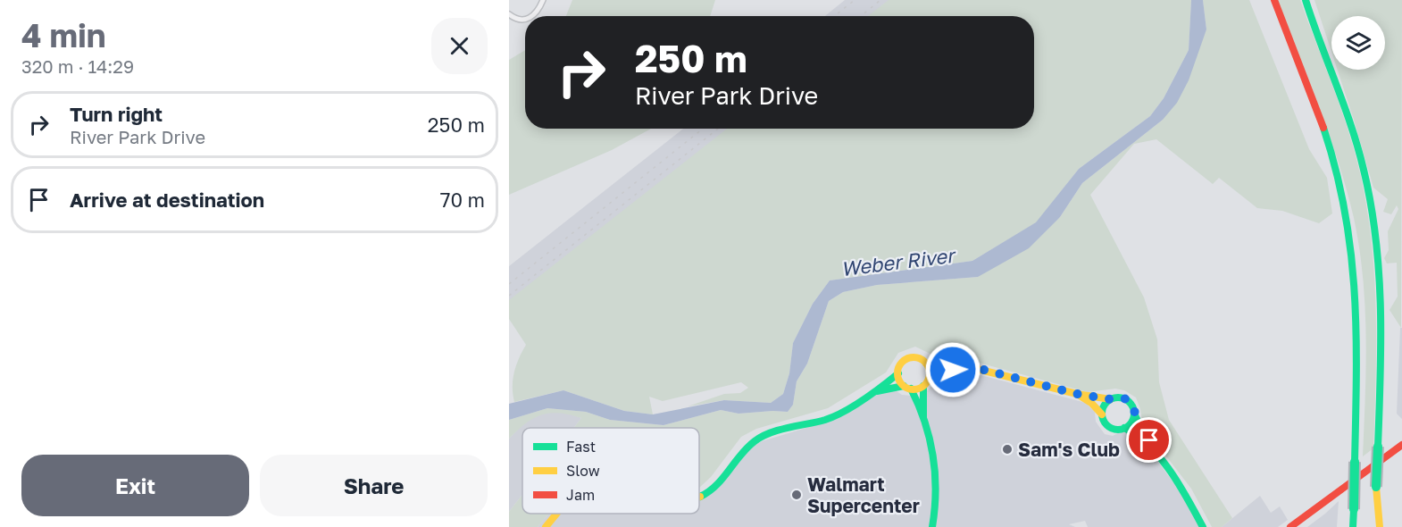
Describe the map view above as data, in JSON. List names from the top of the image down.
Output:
{
  "water": ["Weber River"],
  "places": ["Sam's Club", "Walmart Supercenter"],
  "legend": ["Fast", "Slow", "Jam"],
  "page": {
    "heading": ["4 min", "320 m · 14:29"],
    "turn": ["250 m", "River Park Drive"],
    "list": [
      {
        "name": "Turn right",
        "note": "River Park Drive",
        "value": "250 m"
      },
      {
        "name": "Arrive at destination",
        "value": "70 m"
      }
    ],
    "buttons": ["Exit", "Share"]
  }
}
